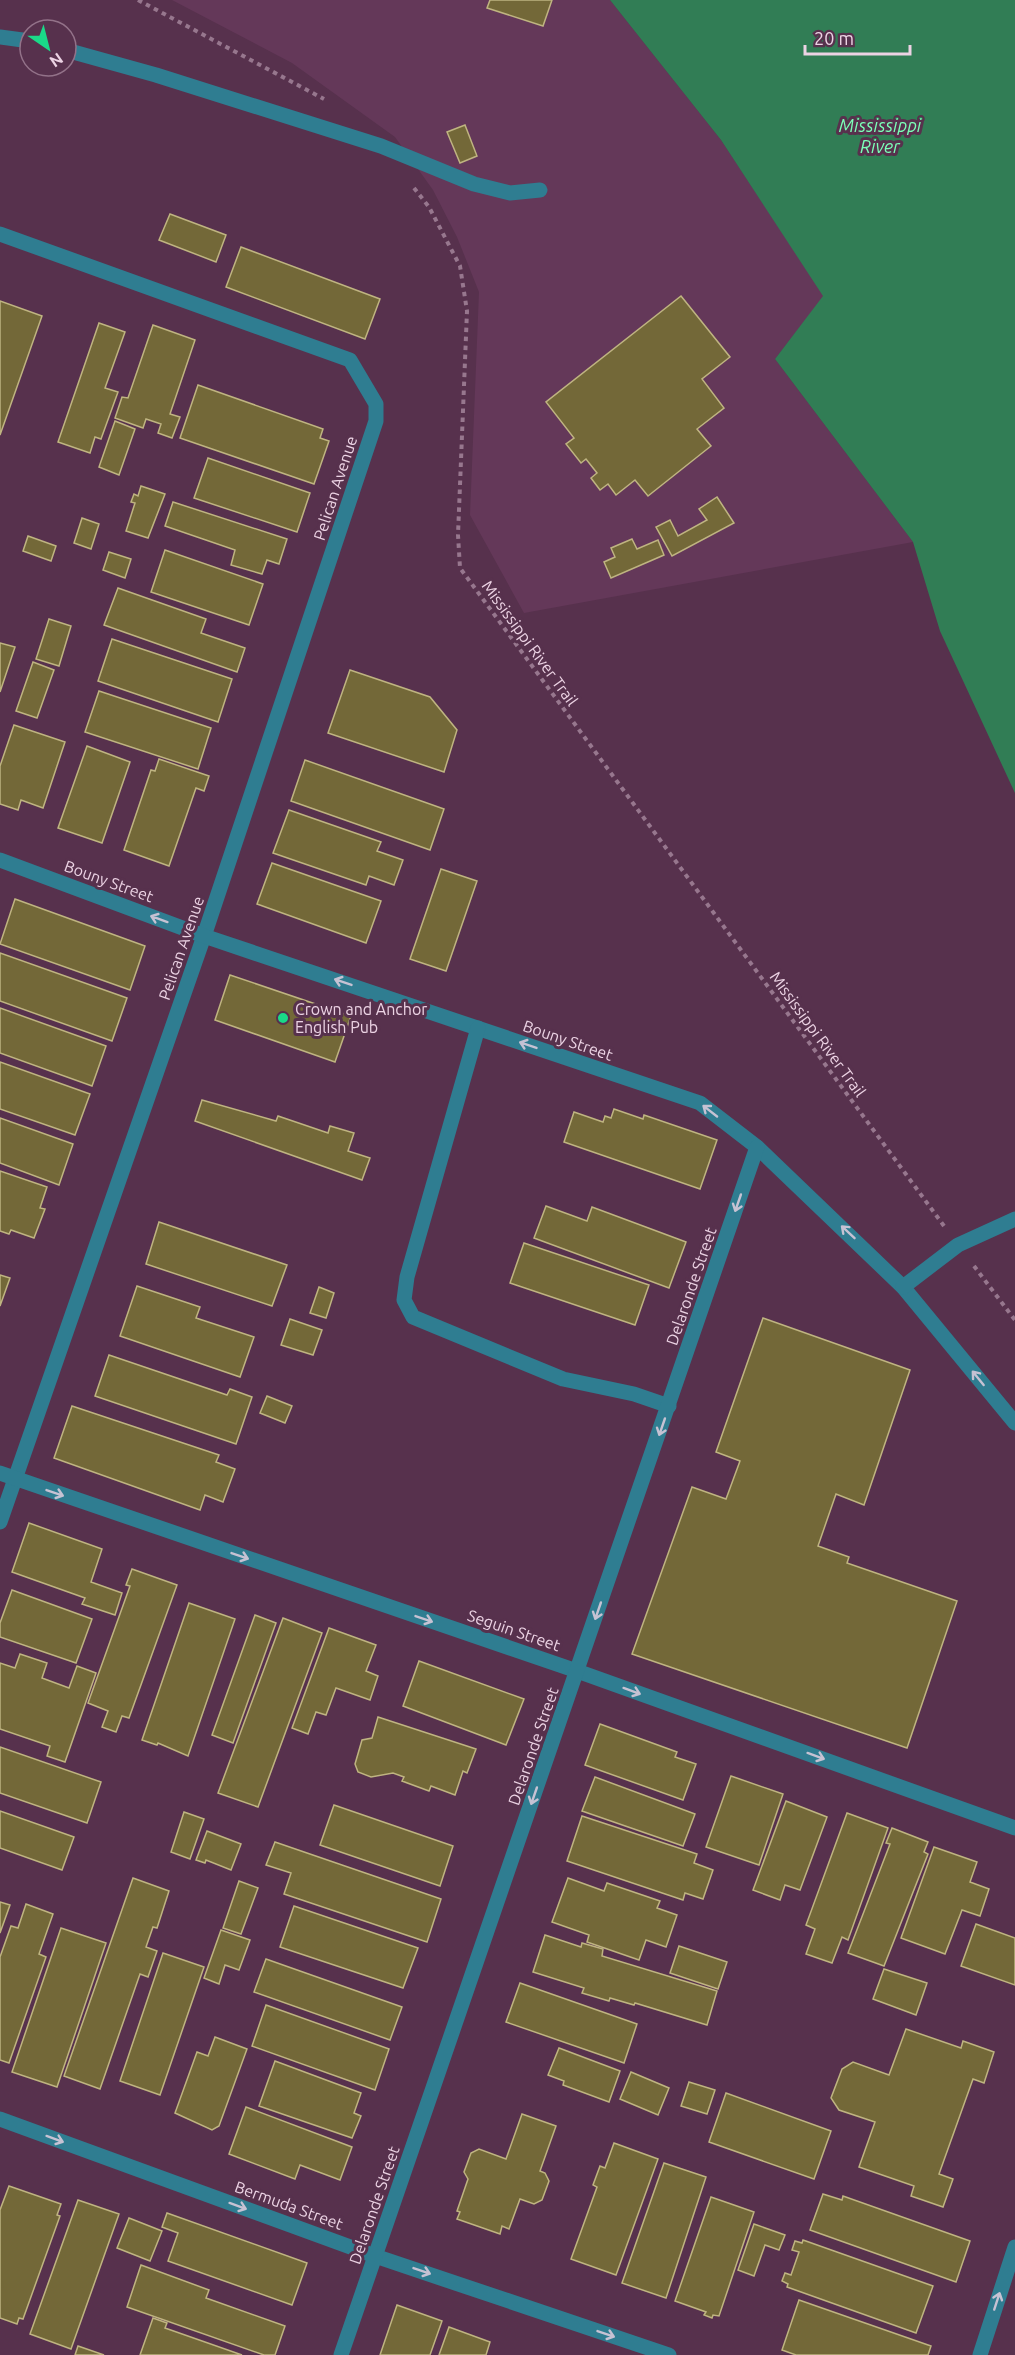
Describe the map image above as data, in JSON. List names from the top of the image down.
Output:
{
  "streets": {
    "street": [
      "Pelican Avenue",
      "Bouny Street",
      "Delaronde Street",
      "Seguin Street",
      "Bermuda Street"
    ],
    "path": ["Mississippi River Trail"]
  },
  "crossings": [
    ["Pelican Avenue", "Bouny Street"],
    ["Pelican Avenue", "Seguin Street"],
    ["Bouny Street", "Delaronde Street"],
    ["Delaronde Street", "Seguin Street"],
    ["Delaronde Street", "Bermuda Street"]
  ],
  "one_way": [
    "Bouny Street",
    "Delaronde Street",
    "Seguin Street",
    "Bermuda Street"
  ],
  "water": ["Mississippi River"],
  "places": ["Crown and Anchor English Pub"],
  "scale_bar": "20 m",
  "north": "bottom right"
}
